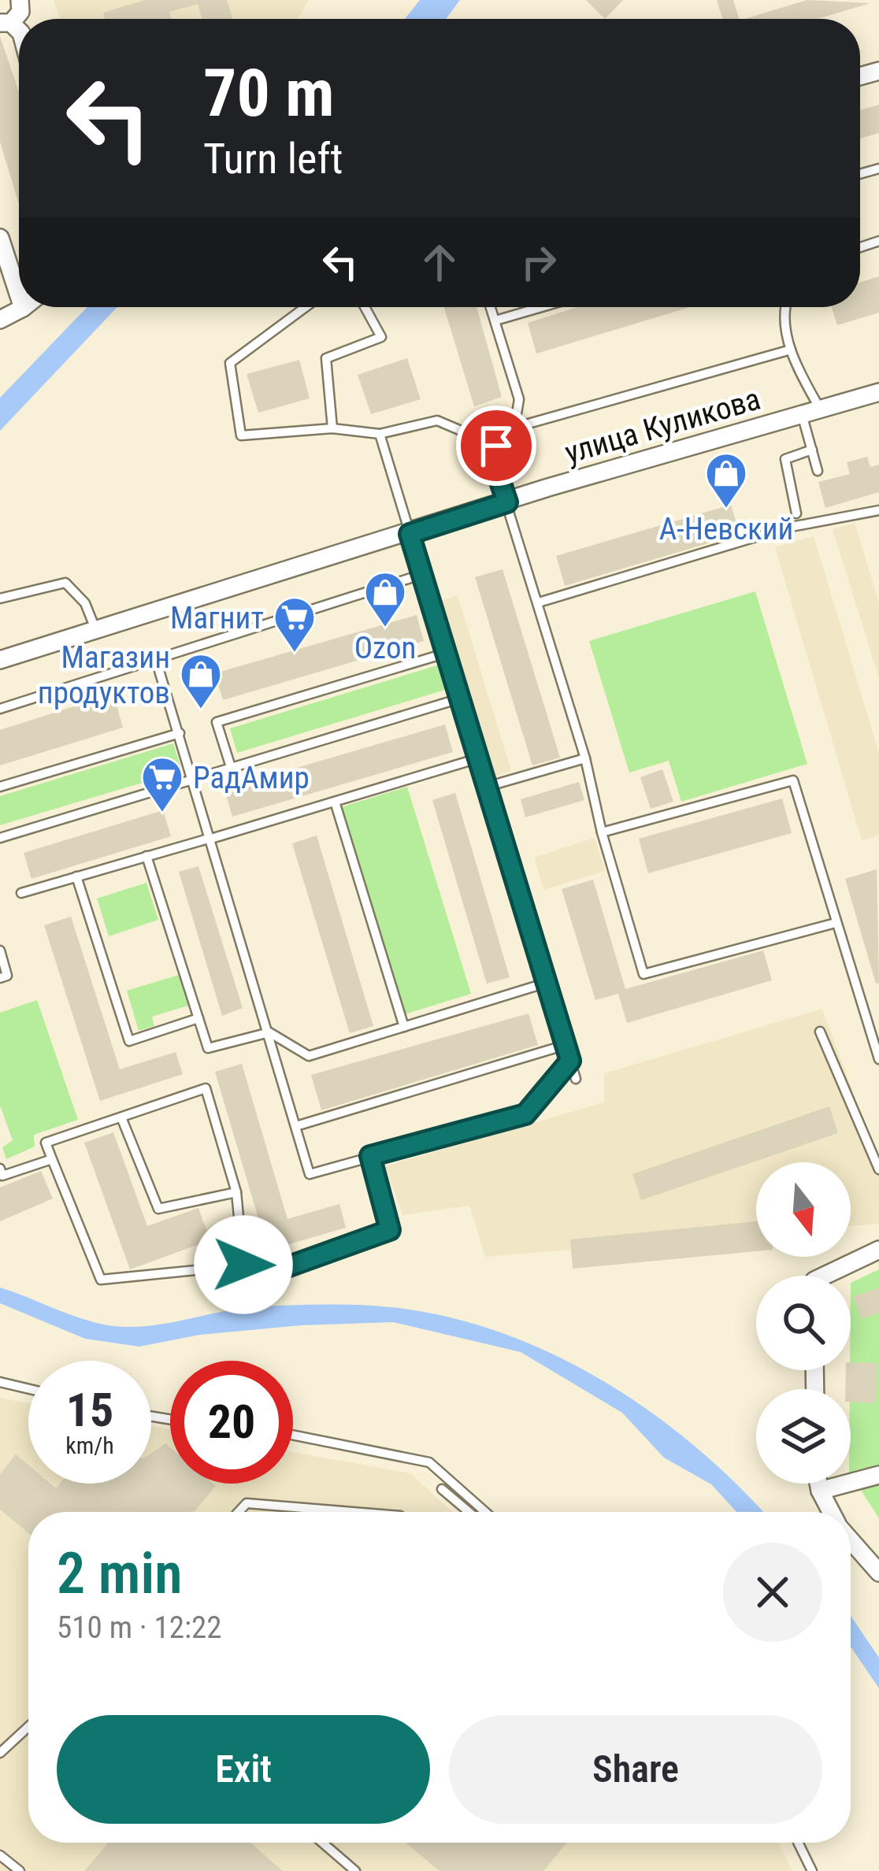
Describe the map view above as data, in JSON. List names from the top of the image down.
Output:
{
  "streets": {
    "street": ["улица Куликова"]
  },
  "places": {
    "shop": ["А-Невский", "Ozon", "Магазин продуктов"],
    "supermarket": ["Магнит", "РадАмир"]
  },
  "north": "bottom",
  "page": {
    "turn": ["70 m", "Turn left"],
    "speed": "15 km/h",
    "limit": "20",
    "heading": ["2 min", "510 m · 12:22"],
    "buttons": ["Exit", "Share"]
  }
}
